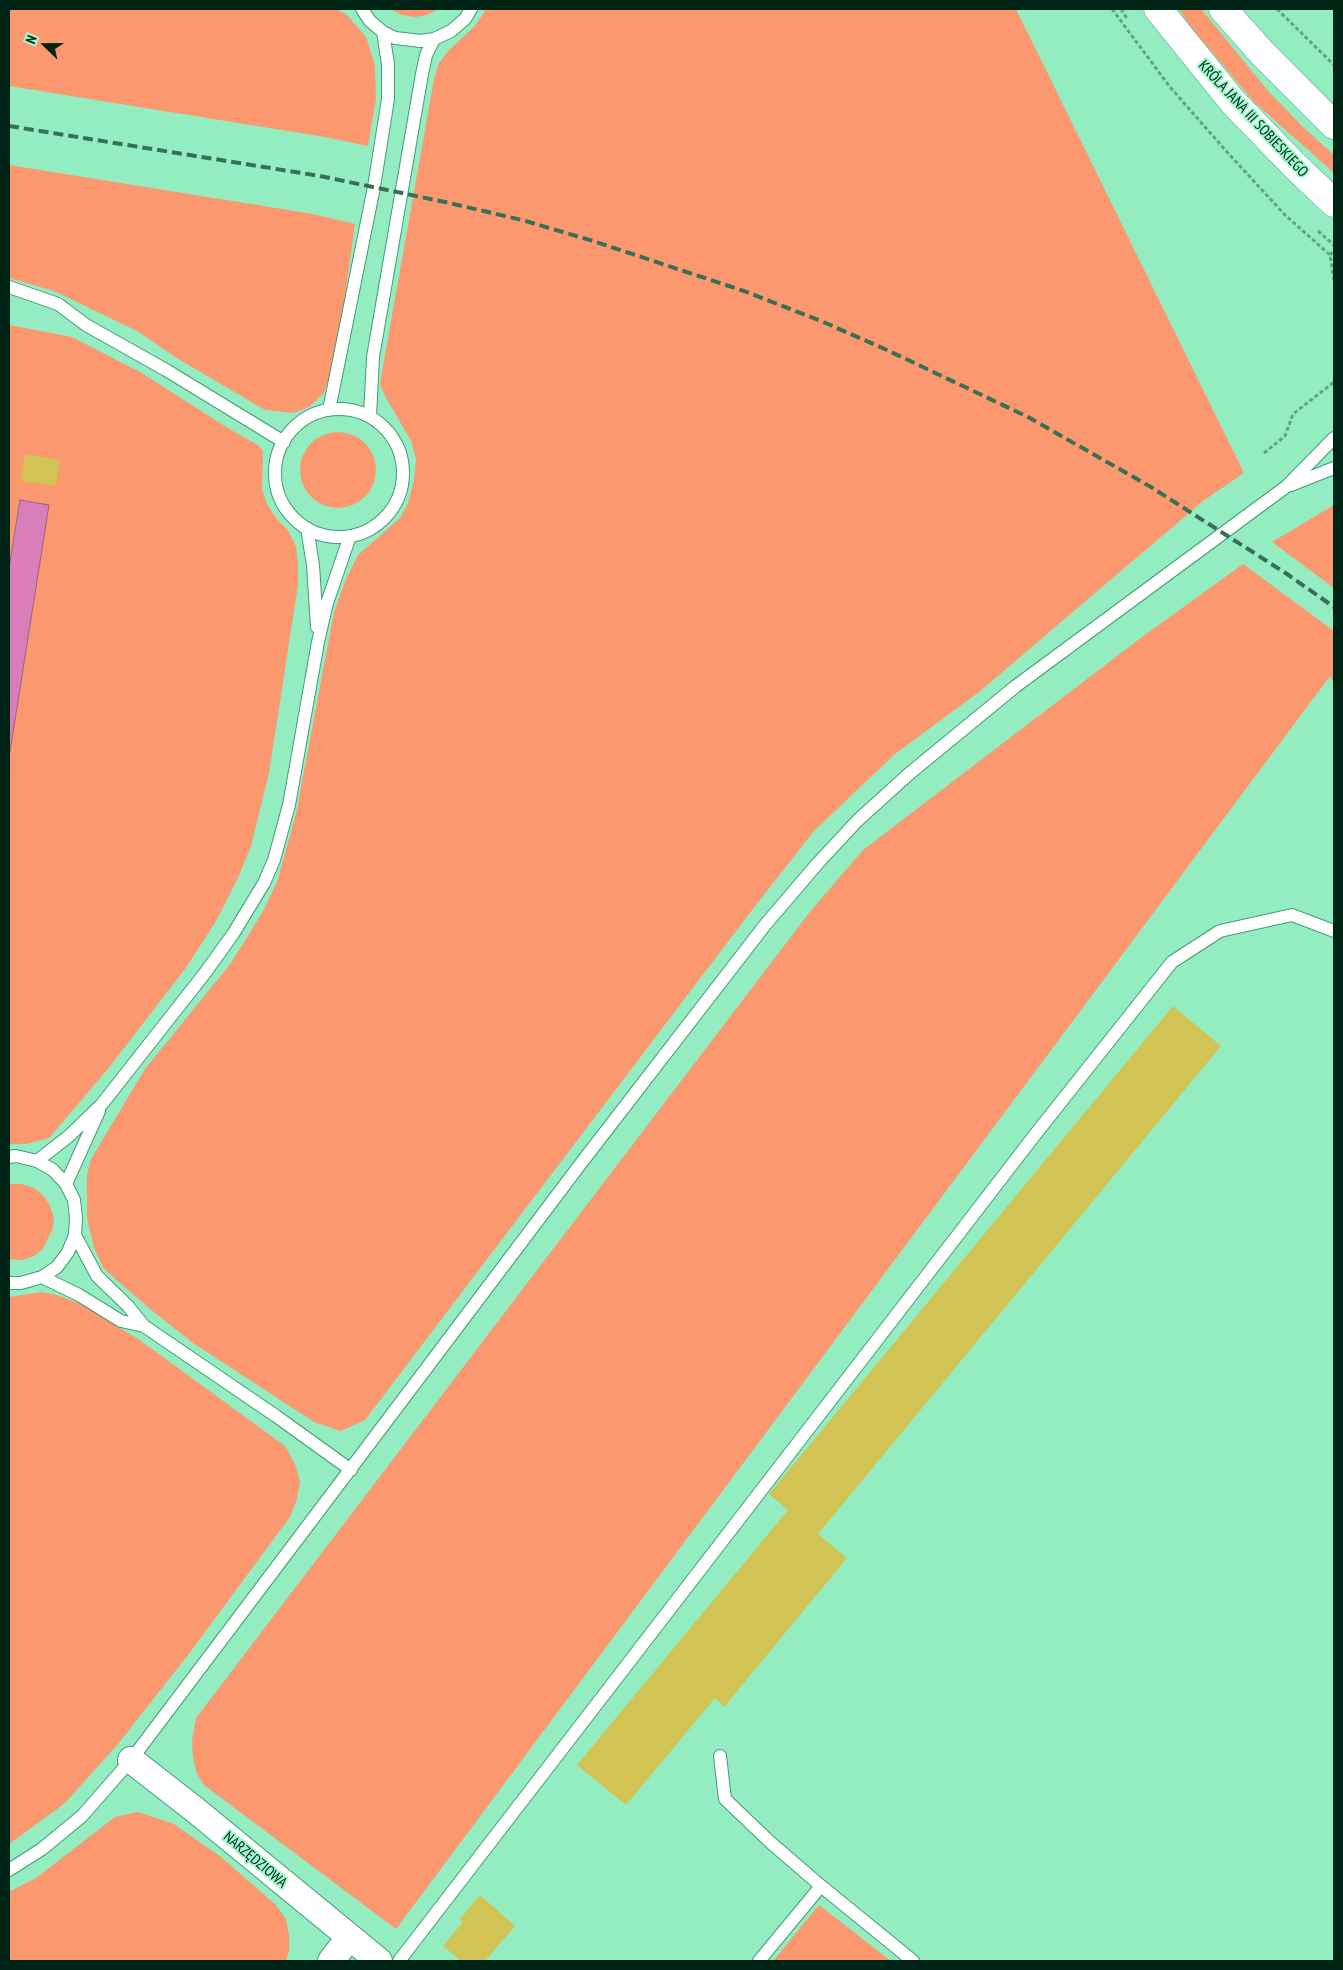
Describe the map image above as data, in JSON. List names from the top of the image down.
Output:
{
  "streets": {
    "main road": ["KRÓLA JANA III SOBIESKIEGO"],
    "street": ["NARZĘDZIOWA"]
  },
  "north": "left"
}
